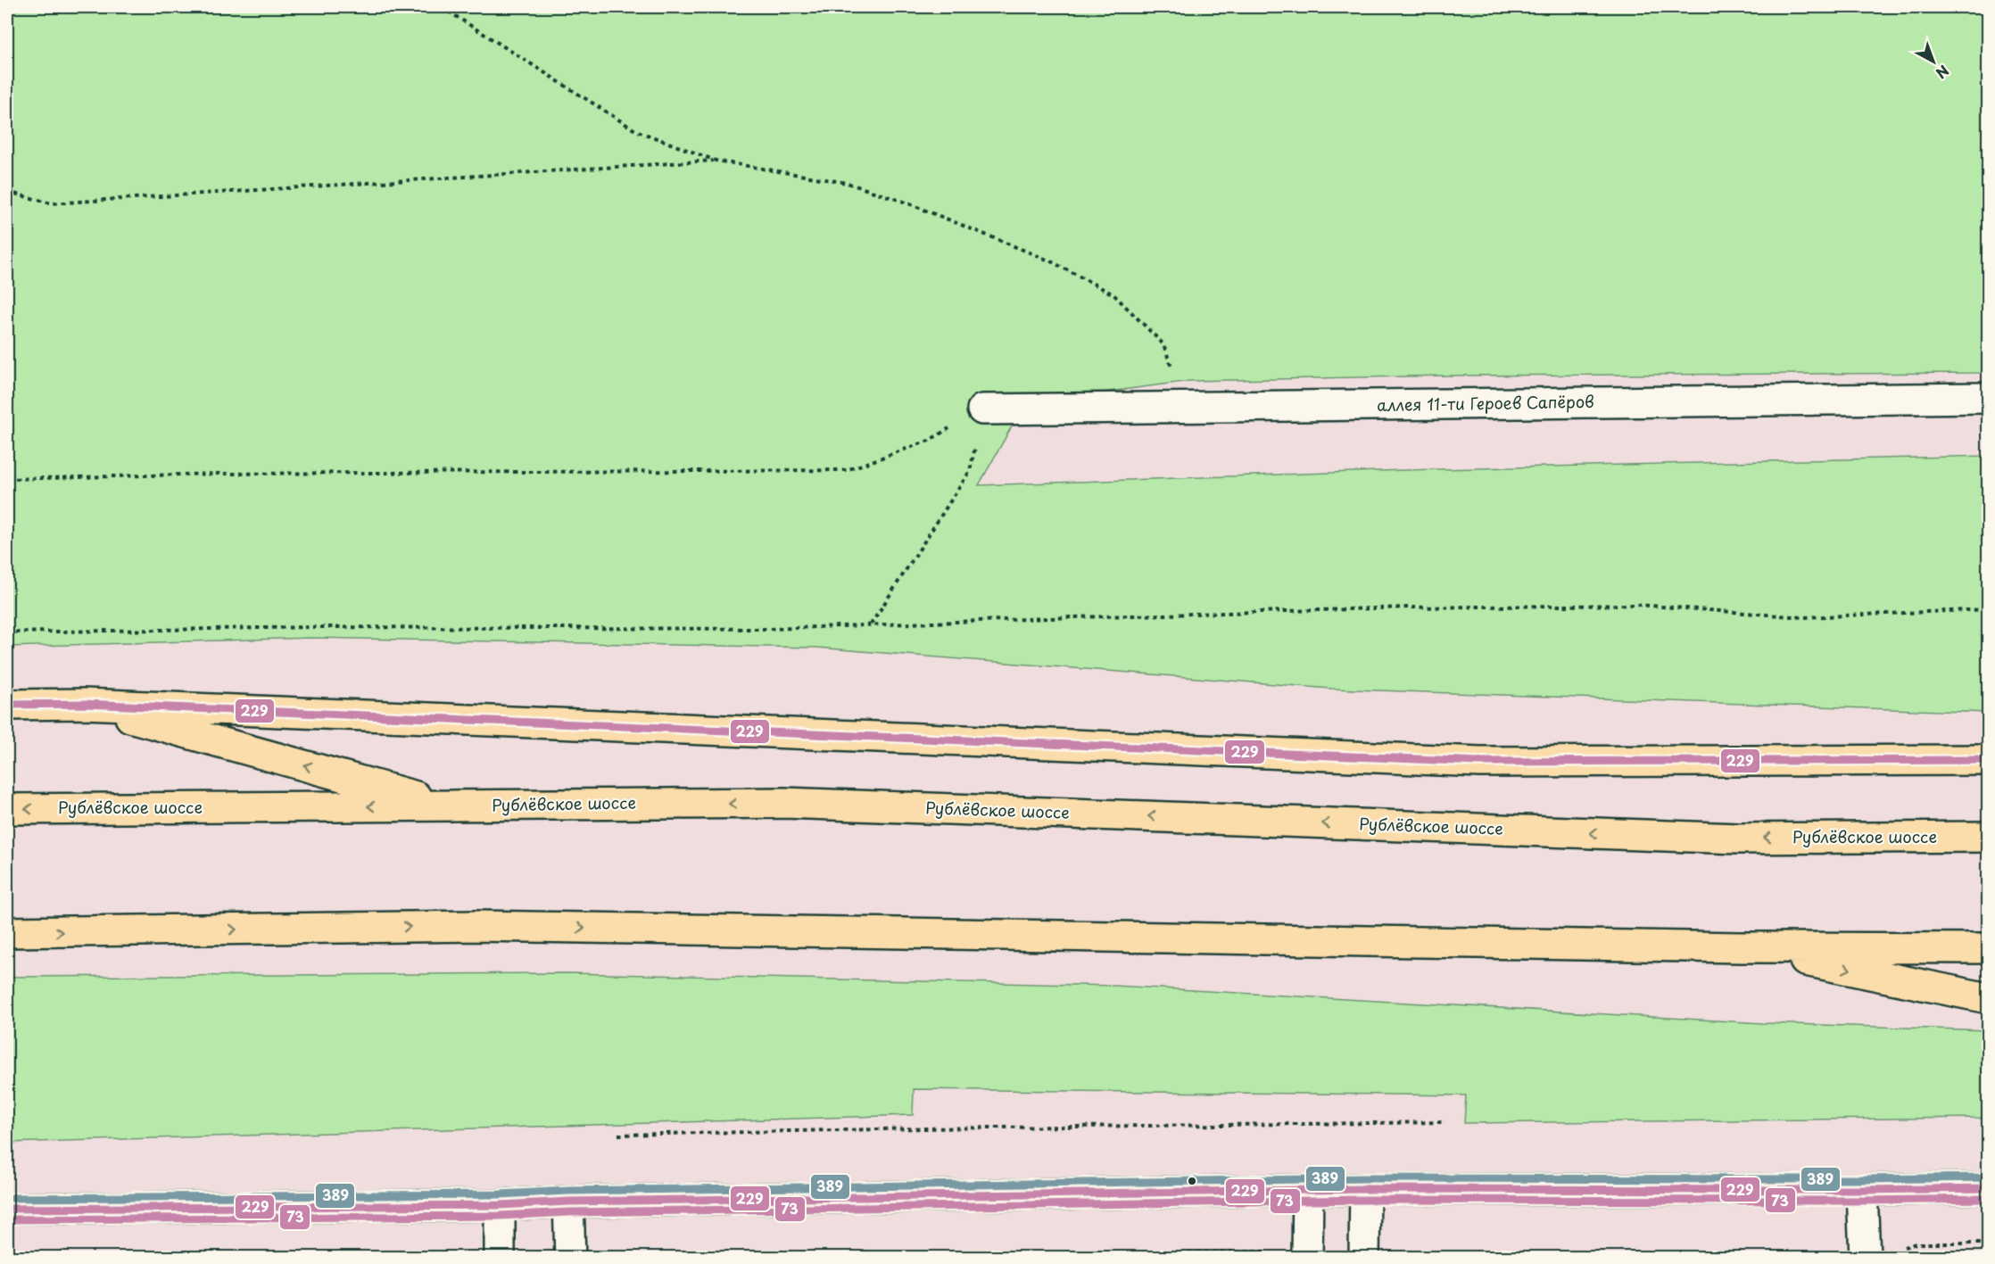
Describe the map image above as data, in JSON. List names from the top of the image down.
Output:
{
  "streets": {
    "main road": ["Рублёвское шоссе"],
    "street": ["аллея 11-ти Героев Сапёров"]
  },
  "lines": ["transit line 229", "transit line 389", "transit line 73"],
  "north": "bottom right"
}
